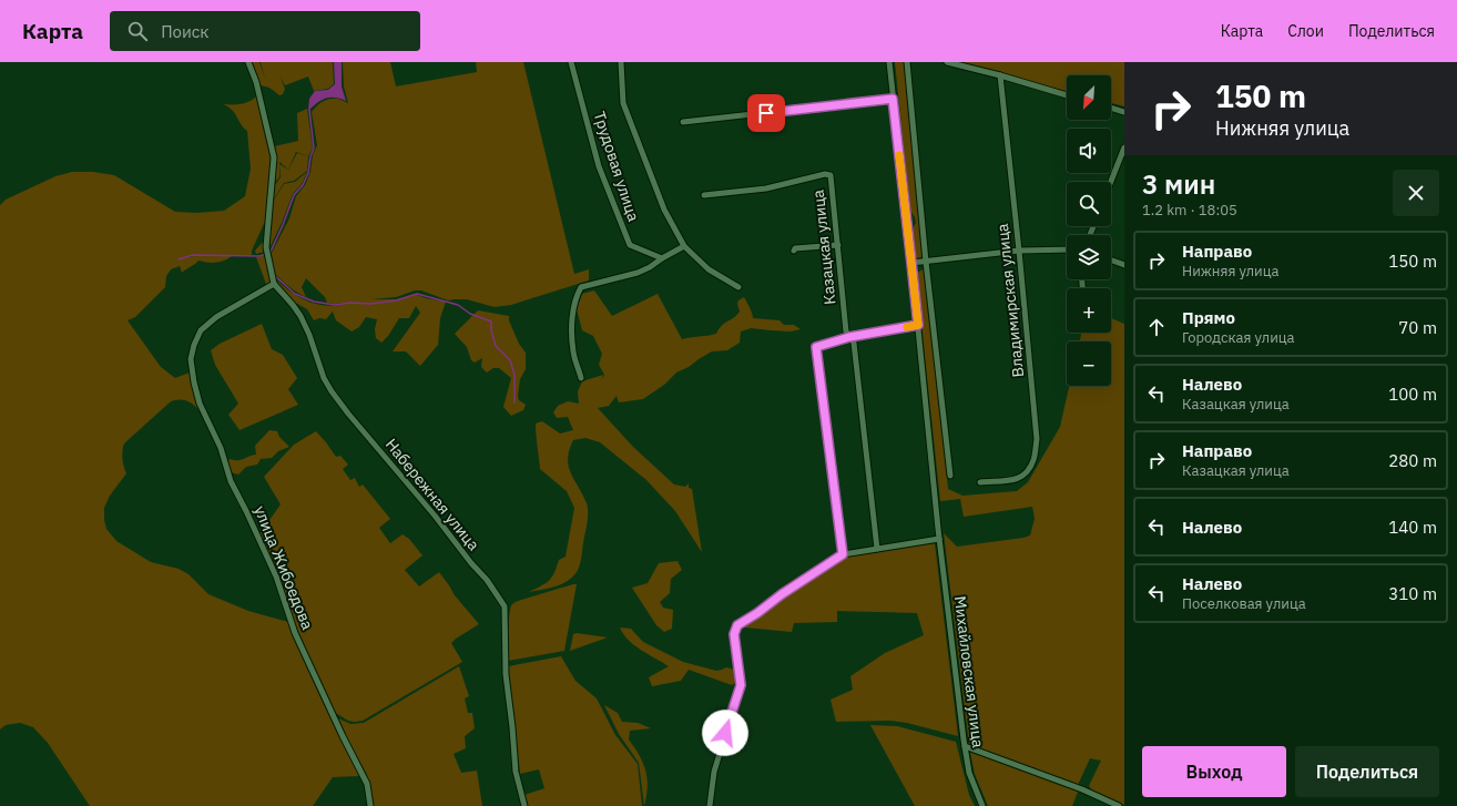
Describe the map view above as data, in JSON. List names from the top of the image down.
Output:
{
  "streets": {
    "street": [
      "Трудовая улица",
      "Казацкая улица",
      "Владимирская улица",
      "Набережная улица",
      "улица Жибоедова",
      "Михайловская улица"
    ]
  },
  "crossings": [
    ["Набережная улица", "улица Жибоедова"]
  ],
  "north": "bottom left",
  "page": {
    "header": "Карта",
    "search": "Поиск",
    "nav": ["Карта", "Слои", "Поделиться"],
    "turn": ["150 m", "Нижняя улица"],
    "map_buttons": ["+", "−"],
    "heading": ["3 мин", "1.2 km · 18:05"],
    "list": [
      {
        "name": "Направо",
        "note": "Нижняя улица",
        "value": "150 m"
      },
      {
        "name": "Прямо",
        "note": "Городская улица",
        "value": "70 m"
      },
      {
        "name": "Налево",
        "note": "Казацкая улица",
        "value": "100 m"
      },
      {
        "name": "Направо",
        "note": "Казацкая улица",
        "value": "280 m"
      },
      {
        "name": "Налево",
        "value": "140 m"
      },
      {
        "name": "Налево",
        "note": "Поселковая улица",
        "value": "310 m"
      }
    ],
    "buttons": ["Выход", "Поделиться"]
  }
}
